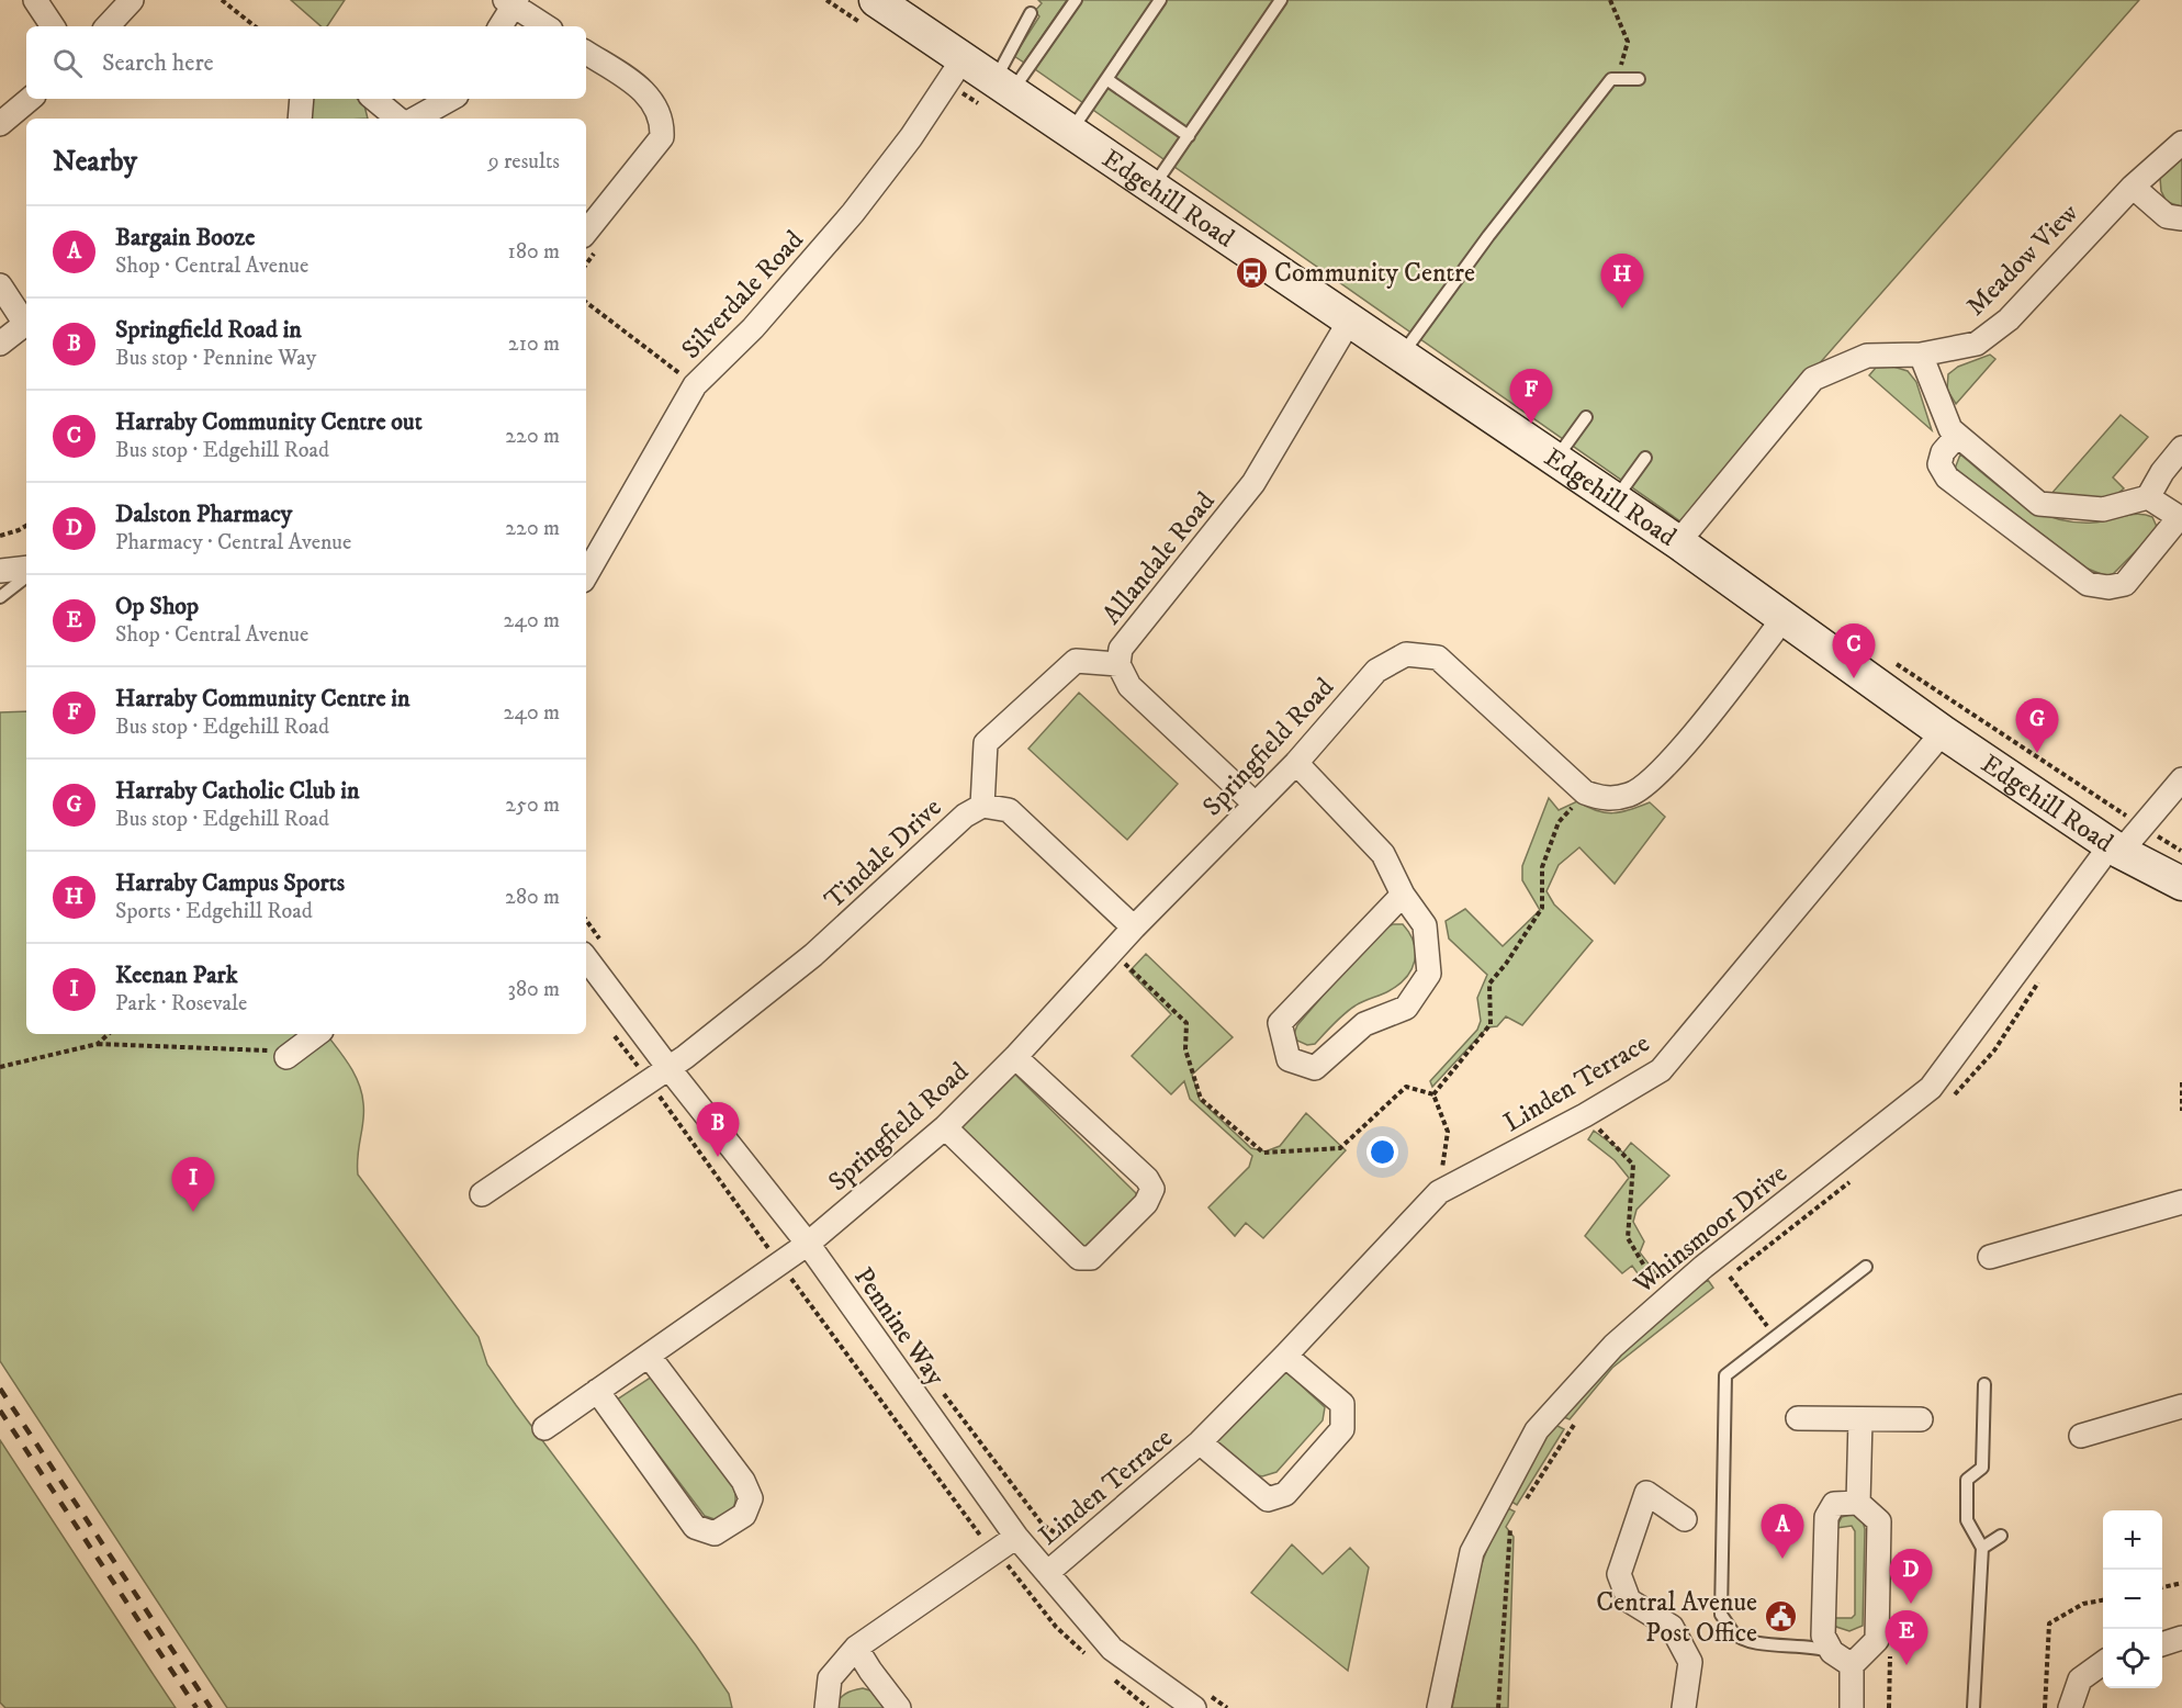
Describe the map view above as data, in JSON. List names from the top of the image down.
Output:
{
  "streets": {
    "street": [
      "Edgehill Road",
      "Meadow View",
      "Silverdale Road",
      "Allandale Road",
      "Springfield Road",
      "Tindale Drive",
      "Linden Terrace",
      "Whinsmoor Drive",
      "Pennine Way"
    ]
  },
  "crossings": [
    ["Edgehill Road", "Meadow View"],
    ["Edgehill Road", "Silverdale Road"],
    ["Edgehill Road", "Allandale Road"],
    ["Edgehill Road", "Linden Terrace"],
    ["Edgehill Road", "Whinsmoor Drive"],
    ["Allandale Road", "Springfield Road"],
    ["Springfield Road", "Tindale Drive"],
    ["Springfield Road", "Pennine Way"],
    ["Tindale Drive", "Pennine Way"],
    ["Linden Terrace", "Pennine Way"]
  ],
  "places": {
    "bus stop": ["Community Centre"],
    "public building": ["Central Avenue Post Office"]
  },
  "page": {
    "search": "Search here",
    "heading": ["Nearby", "9 results"],
    "list": [
      {
        "mark": "A",
        "name": "Bargain Booze",
        "note": "Shop · Central Avenue",
        "value": "180 m"
      },
      {
        "mark": "B",
        "name": "Springfield Road in",
        "note": "Bus stop · Pennine Way",
        "value": "210 m"
      },
      {
        "mark": "C",
        "name": "Harraby Community Centre out",
        "note": "Bus stop · Edgehill Road",
        "value": "220 m"
      },
      {
        "mark": "D",
        "name": "Dalston Pharmacy",
        "note": "Pharmacy · Central Avenue",
        "value": "220 m"
      },
      {
        "mark": "E",
        "name": "Op Shop",
        "note": "Shop · Central Avenue",
        "value": "240 m"
      },
      {
        "mark": "F",
        "name": "Harraby Community Centre in",
        "note": "Bus stop · Edgehill Road",
        "value": "240 m"
      },
      {
        "mark": "G",
        "name": "Harraby Catholic Club in",
        "note": "Bus stop · Edgehill Road",
        "value": "250 m"
      },
      {
        "mark": "H",
        "name": "Harraby Campus Sports",
        "note": "Sports · Edgehill Road",
        "value": "280 m"
      },
      {
        "mark": "I",
        "name": "Keenan Park",
        "note": "Park · Rosevale",
        "value": "380 m"
      }
    ],
    "pins": [
      "H",
      "F",
      "C",
      "G",
      "B",
      "I",
      "A",
      "D",
      "E"
    ],
    "map_buttons": ["+", "−"]
  }
}
